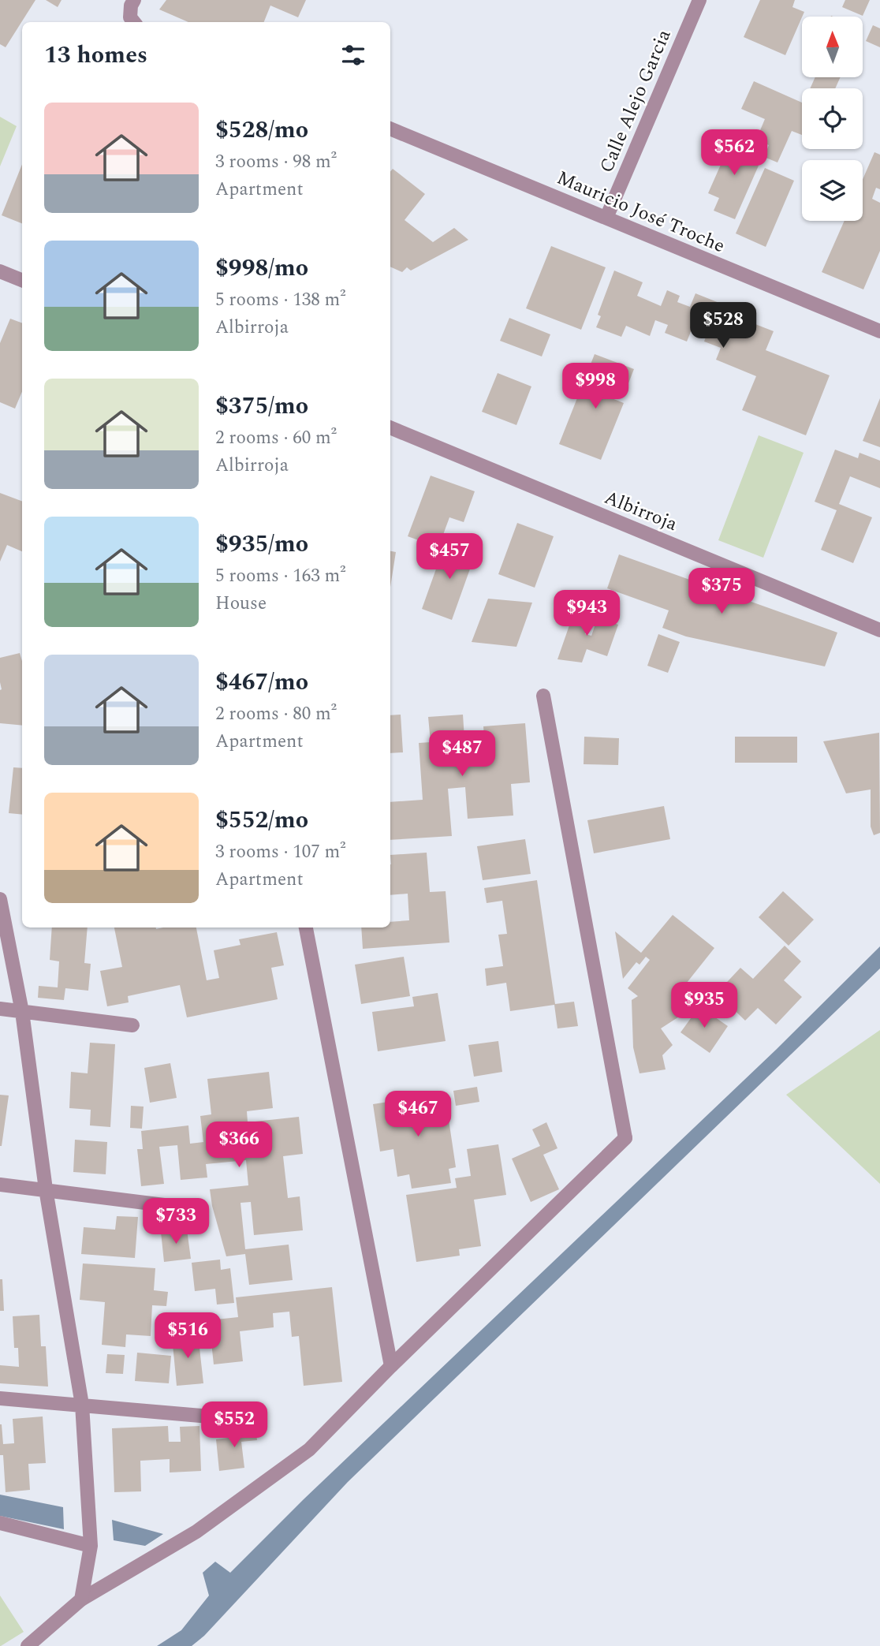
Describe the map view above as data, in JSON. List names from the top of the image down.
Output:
{
  "streets": {
    "street": ["Calle Alejo Garcia", "Mauricio José Troche", "Albirroja"]
  },
  "crossings": [
    ["Calle Alejo Garcia", "Mauricio José Troche"]
  ],
  "north": "top",
  "page": {
    "heading": "13 homes",
    "list": [
      {
        "name": "$528/mo",
        "note": "3 rooms · 98 m² · Apartment"
      },
      {
        "name": "$998/mo",
        "note": "5 rooms · 138 m² · Albirroja"
      },
      {
        "name": "$375/mo",
        "note": "2 rooms · 60 m² · Albirroja"
      },
      {
        "name": "$935/mo",
        "note": "5 rooms · 163 m² · House"
      },
      {
        "name": "$467/mo",
        "note": "2 rooms · 80 m² · Apartment"
      },
      {
        "name": "$552/mo",
        "note": "3 rooms · 107 m² · Apartment"
      }
    ],
    "price": [
      "$562",
      "$528",
      "$998",
      "$457",
      "$375",
      "$943",
      "$487",
      "$935",
      "$467",
      "$366",
      "$733",
      "$516",
      "$552"
    ]
  }
}
